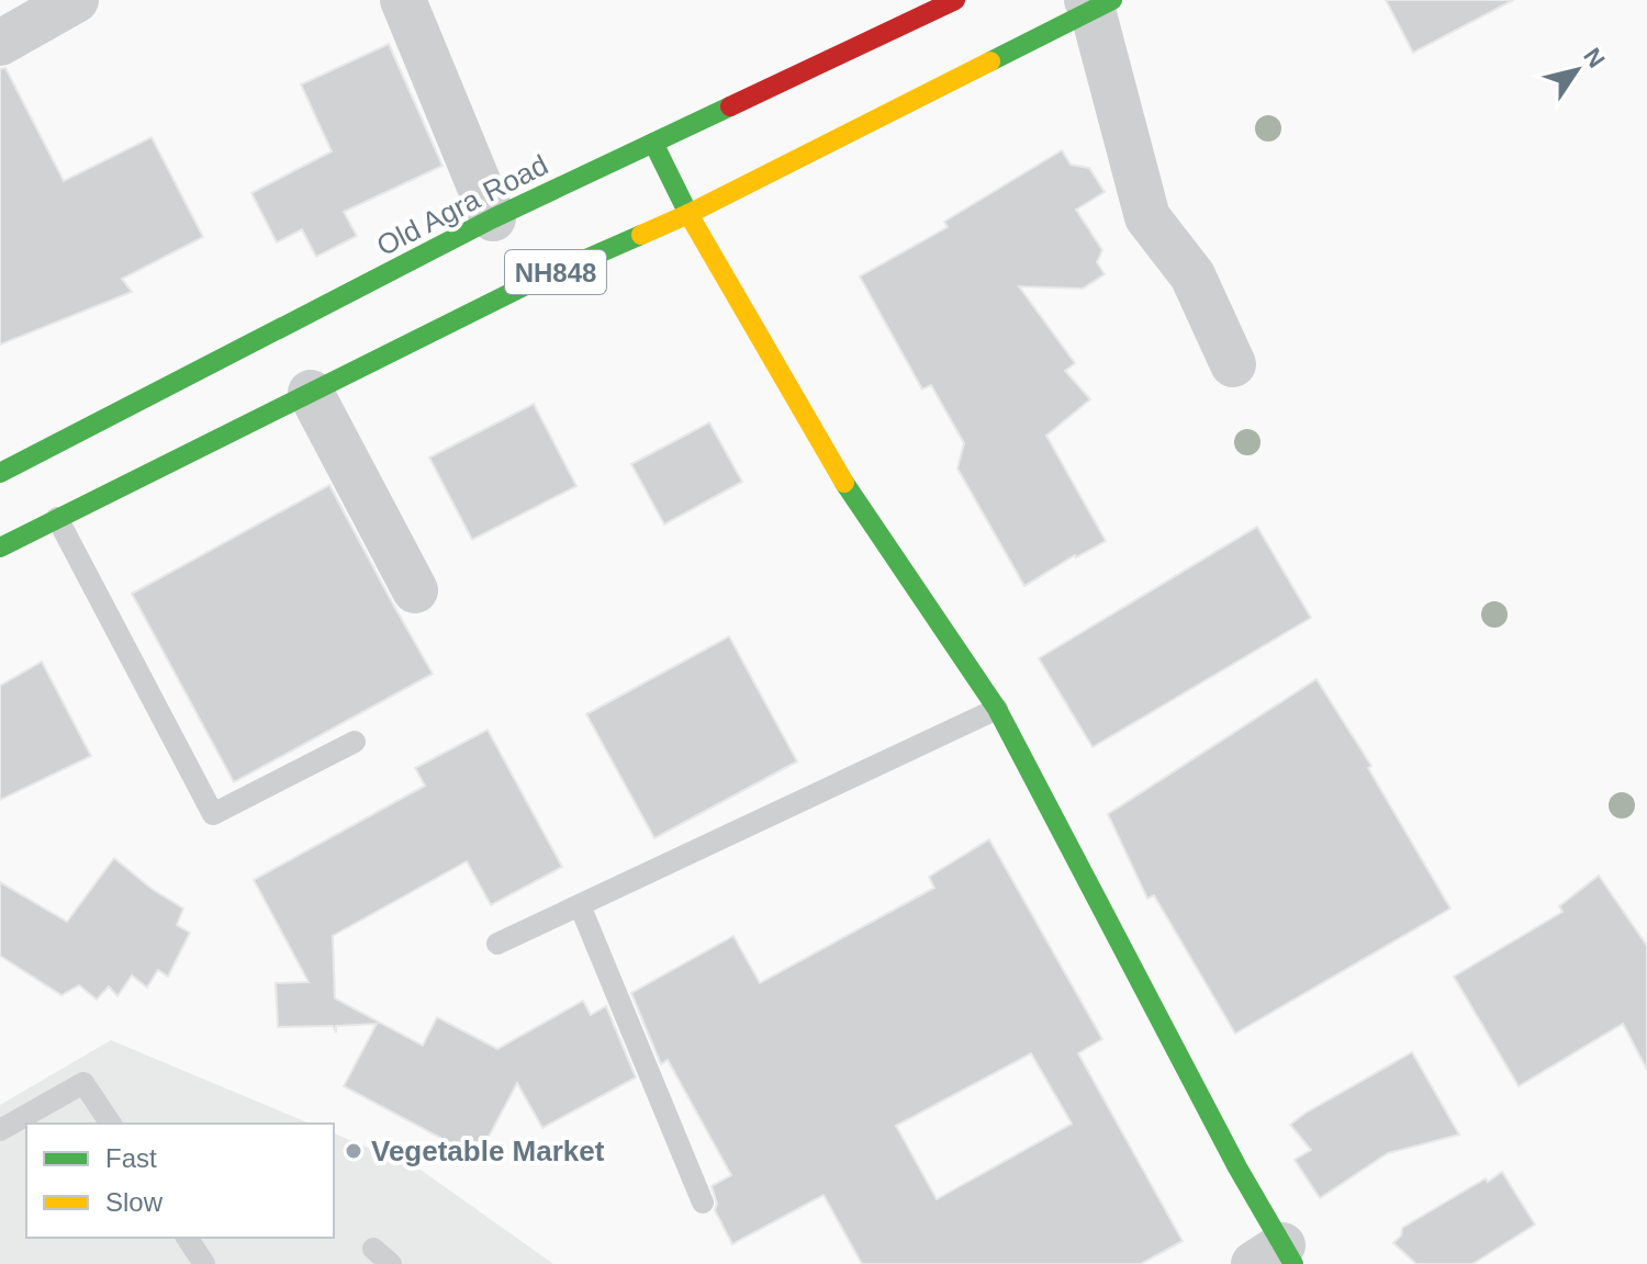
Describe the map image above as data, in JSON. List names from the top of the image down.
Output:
{
  "streets": {
    "main road": ["Old Agra Road", "NH848"]
  },
  "places": ["Vegetable Market"],
  "legend": ["Fast", "Slow"],
  "north": "top right"
}
